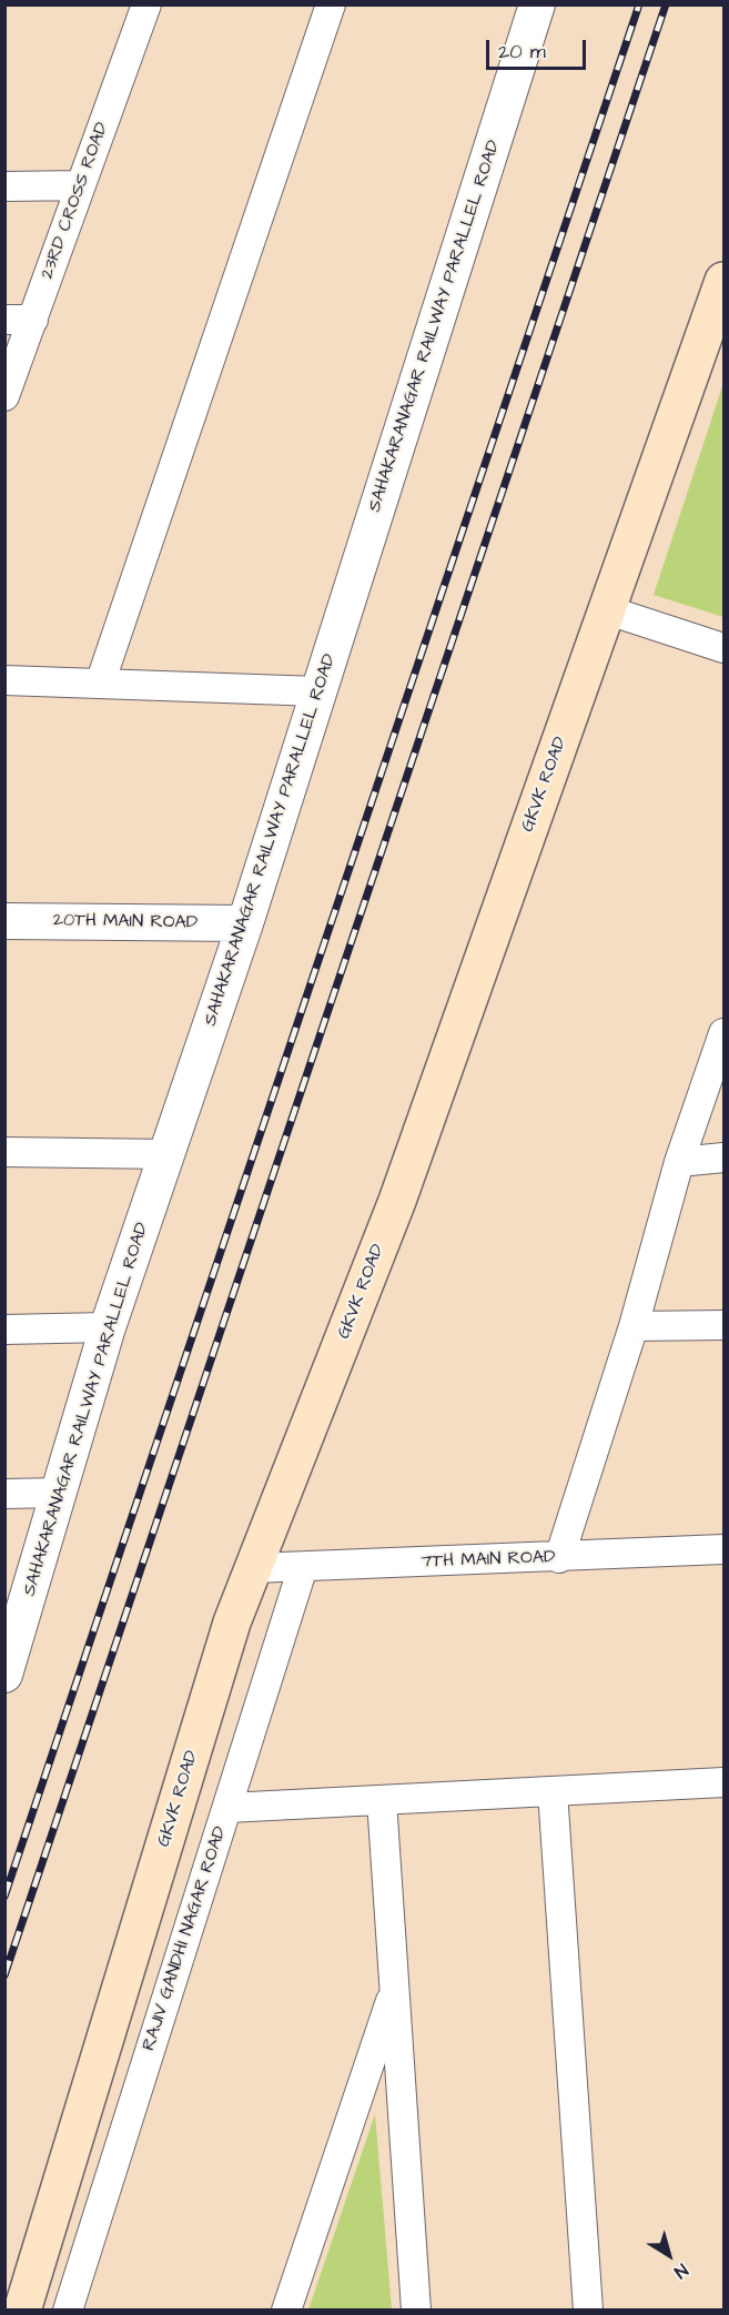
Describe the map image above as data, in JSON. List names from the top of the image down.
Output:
{
  "streets": {
    "main road": ["GKVK ROAD"],
    "street": [
      "23RD CROSS ROAD",
      "SAHAKARANAGAR RAILWAY PARALLEL ROAD",
      "20TH MAIN ROAD",
      "7TH MAIN ROAD",
      "RAJIV GANDHI NAGAR ROAD"
    ]
  },
  "crossings": [
    ["SAHAKARANAGAR RAILWAY PARALLEL ROAD", "20TH MAIN ROAD"],
    ["GKVK ROAD", "7TH MAIN ROAD"],
    ["7TH MAIN ROAD", "RAJIV GANDHI NAGAR ROAD"]
  ],
  "scale_bar": "20 m",
  "north": "bottom right"
}
